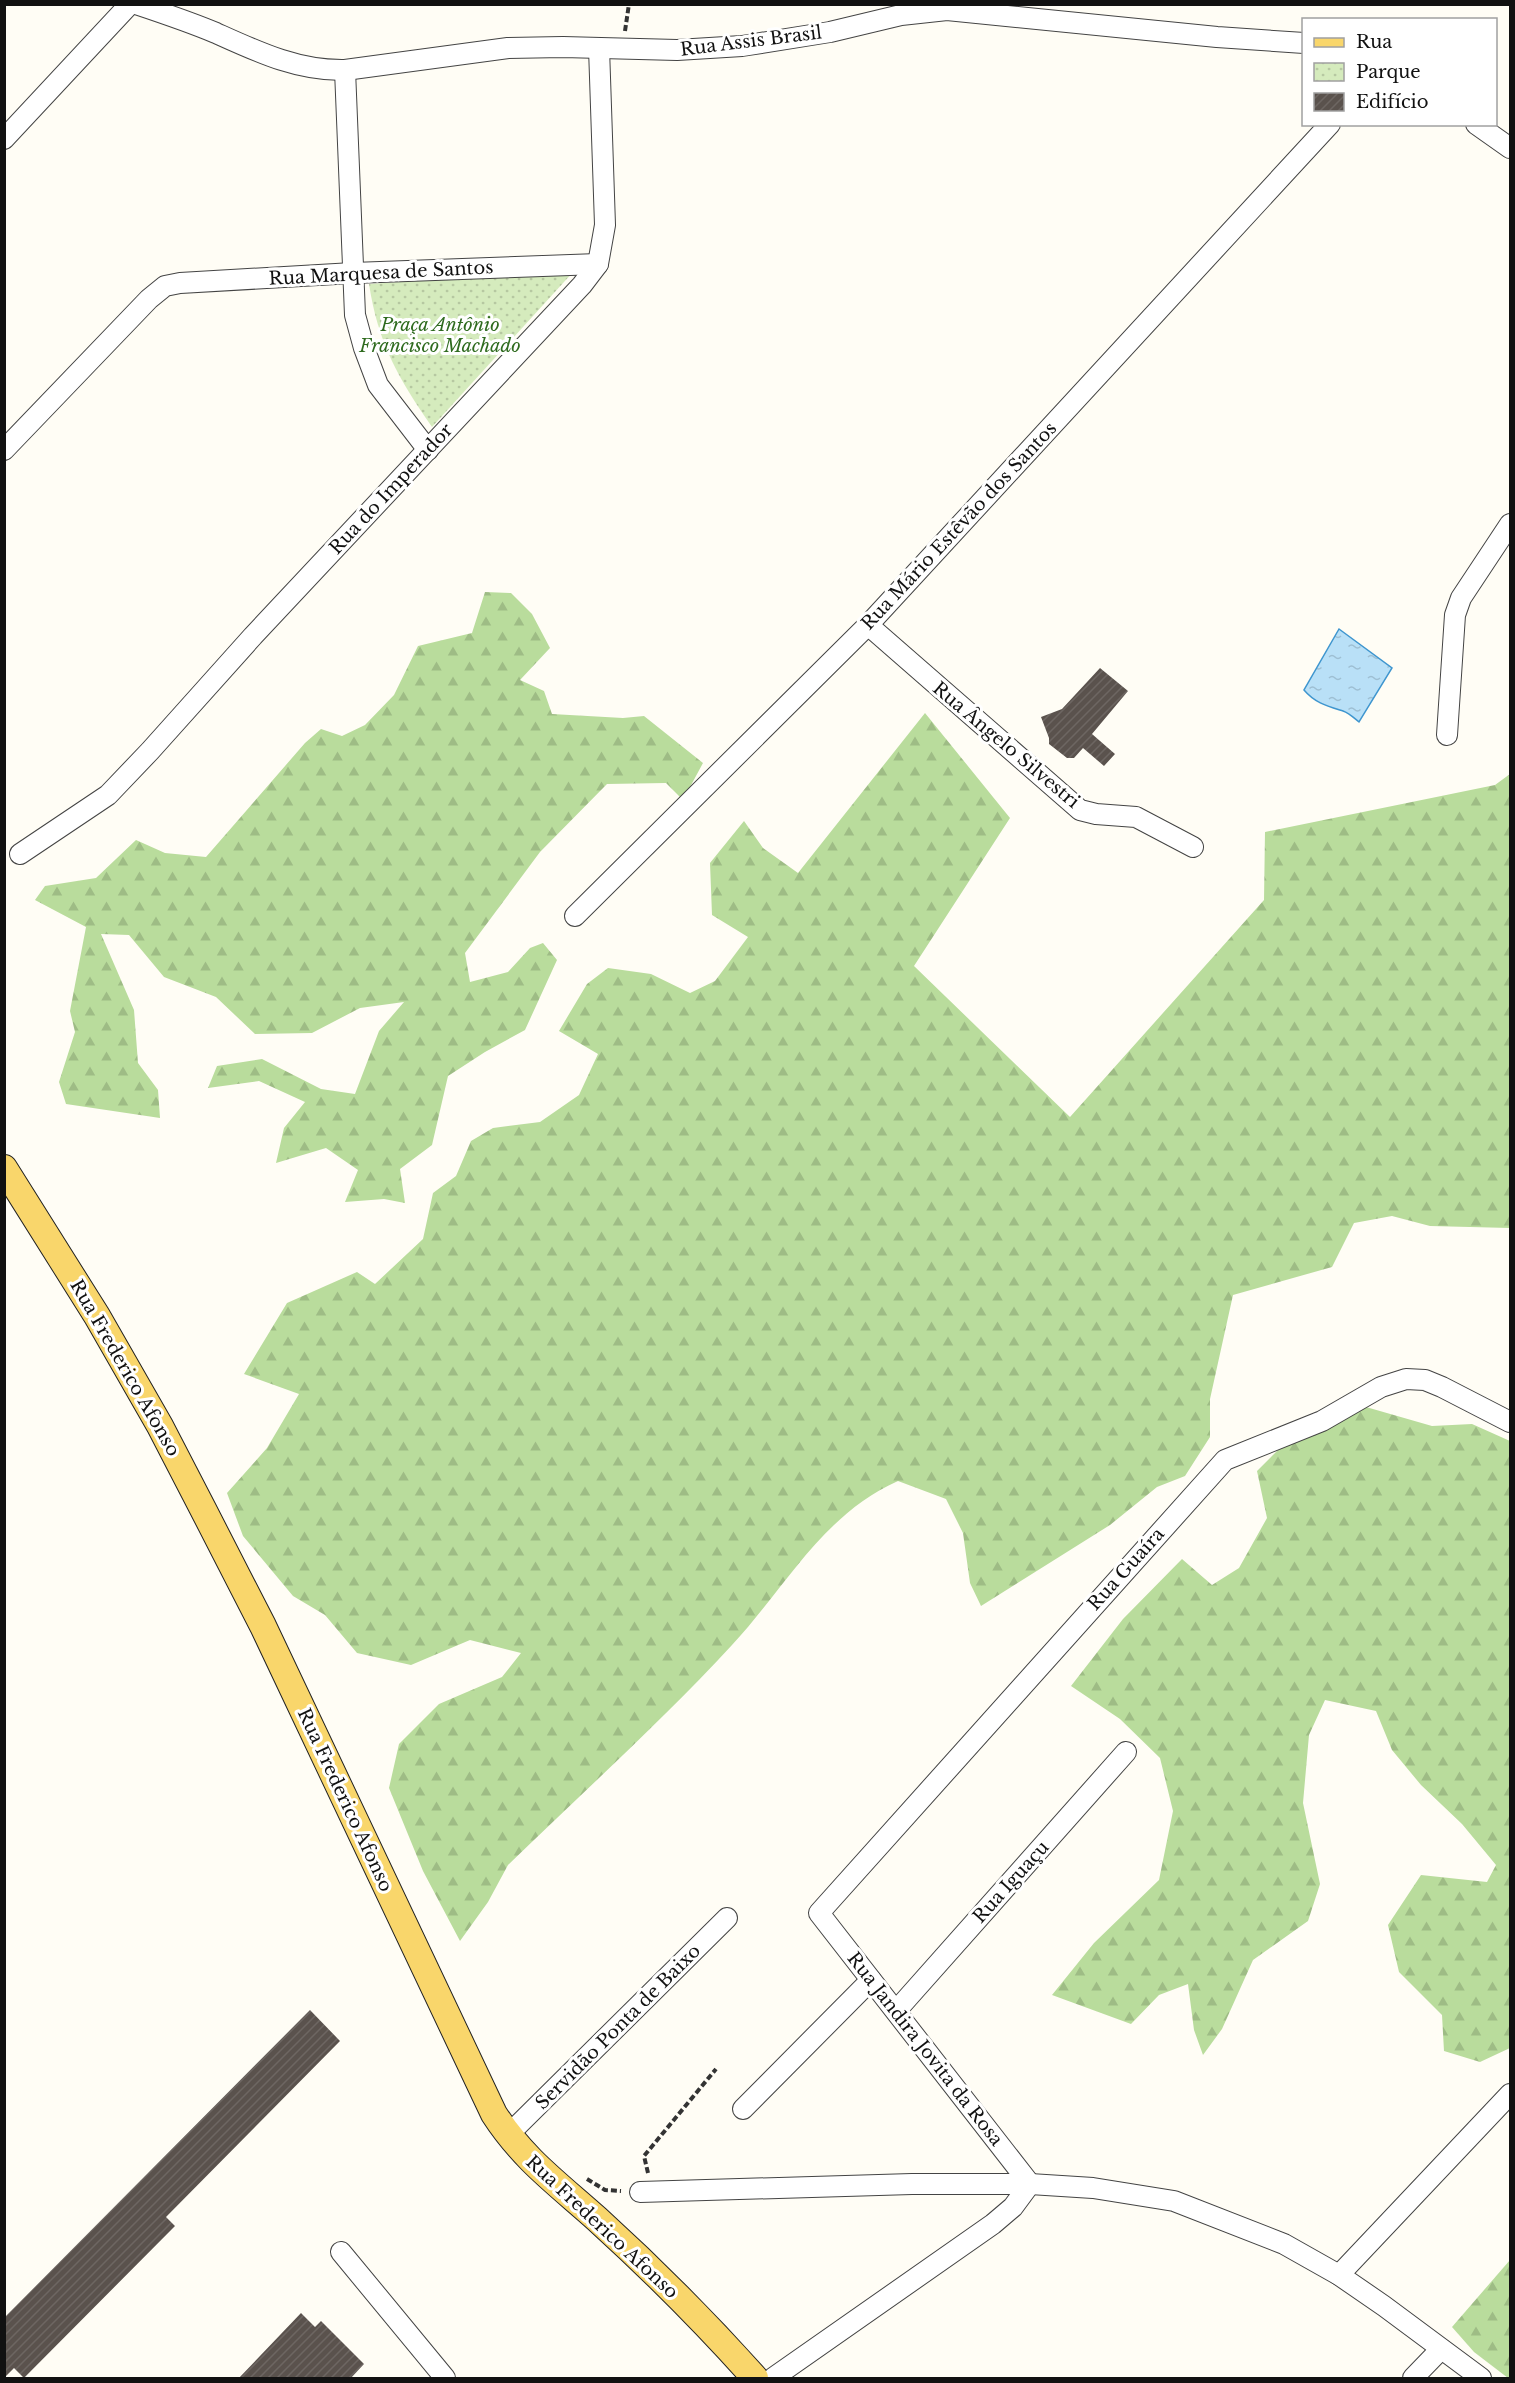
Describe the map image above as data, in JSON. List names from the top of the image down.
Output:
{
  "streets": {
    "main road": ["Rua Frederico Afonso"],
    "street": [
      "Rua Assis Brasil",
      "Rua Marquesa de Santos",
      "Rua do Imperador",
      "Rua Mário Estêvão dos Santos",
      "Rua Ângelo Silvestri",
      "Rua Guaíra",
      "Rua Iguaçu",
      "Servidão Ponta de Baixo",
      "Rua Jandira Jovita da Rosa"
    ]
  },
  "crossings": [
    ["Rua Assis Brasil", "Rua do Imperador"],
    ["Rua Marquesa de Santos", "Rua do Imperador"],
    ["Rua Mário Estêvão dos Santos", "Rua Ângelo Silvestri"],
    ["Rua Frederico Afonso", "Servidão Ponta de Baixo"],
    ["Rua Guaíra", "Rua Jandira Jovita da Rosa"],
    ["Rua Iguaçu", "Rua Jandira Jovita da Rosa"]
  ],
  "parks": ["Praça Antônio Francisco Machado"],
  "legend": ["Rua", "Parque", "Edifício"]
}
